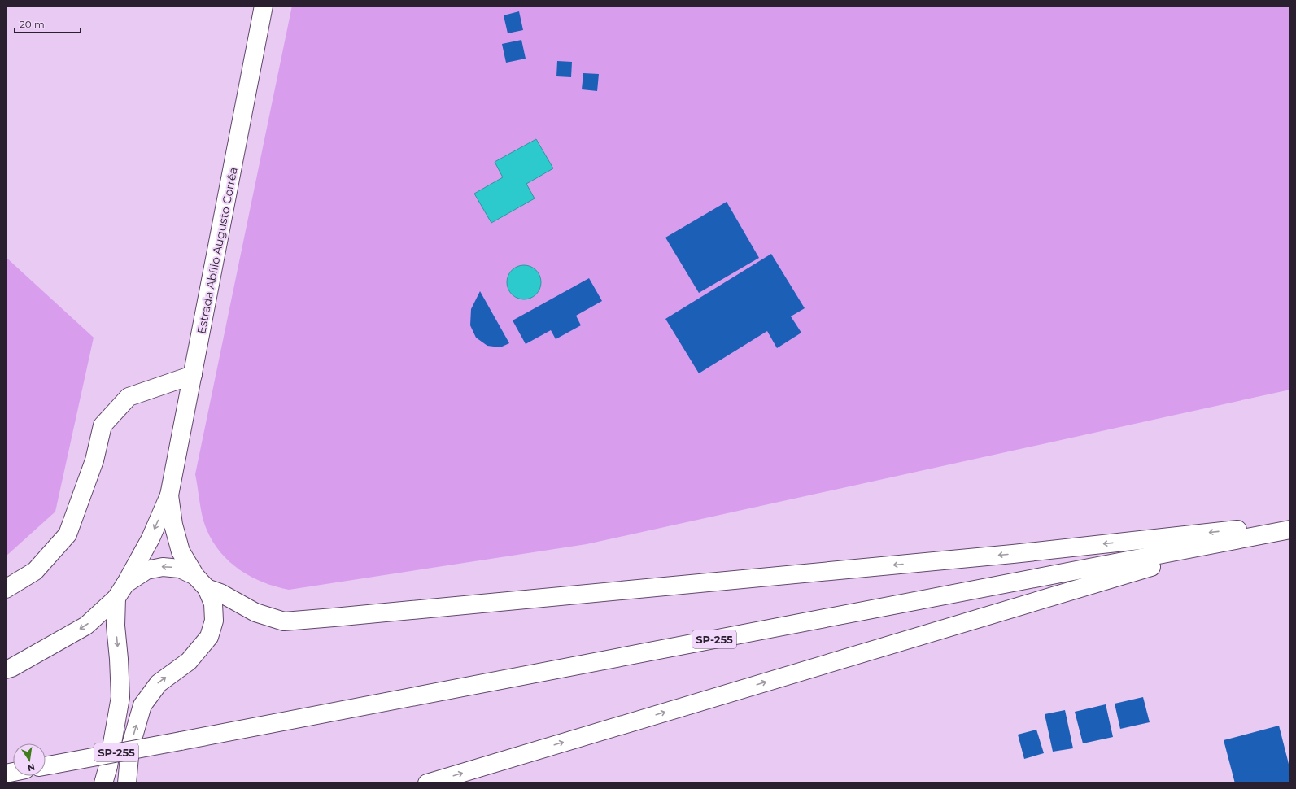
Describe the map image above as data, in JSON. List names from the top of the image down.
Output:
{
  "streets": {
    "main road": ["Estrada Abílio Augusto Corrêa", "SP-255"]
  },
  "scale_bar": "20 m",
  "north": "bottom"
}
